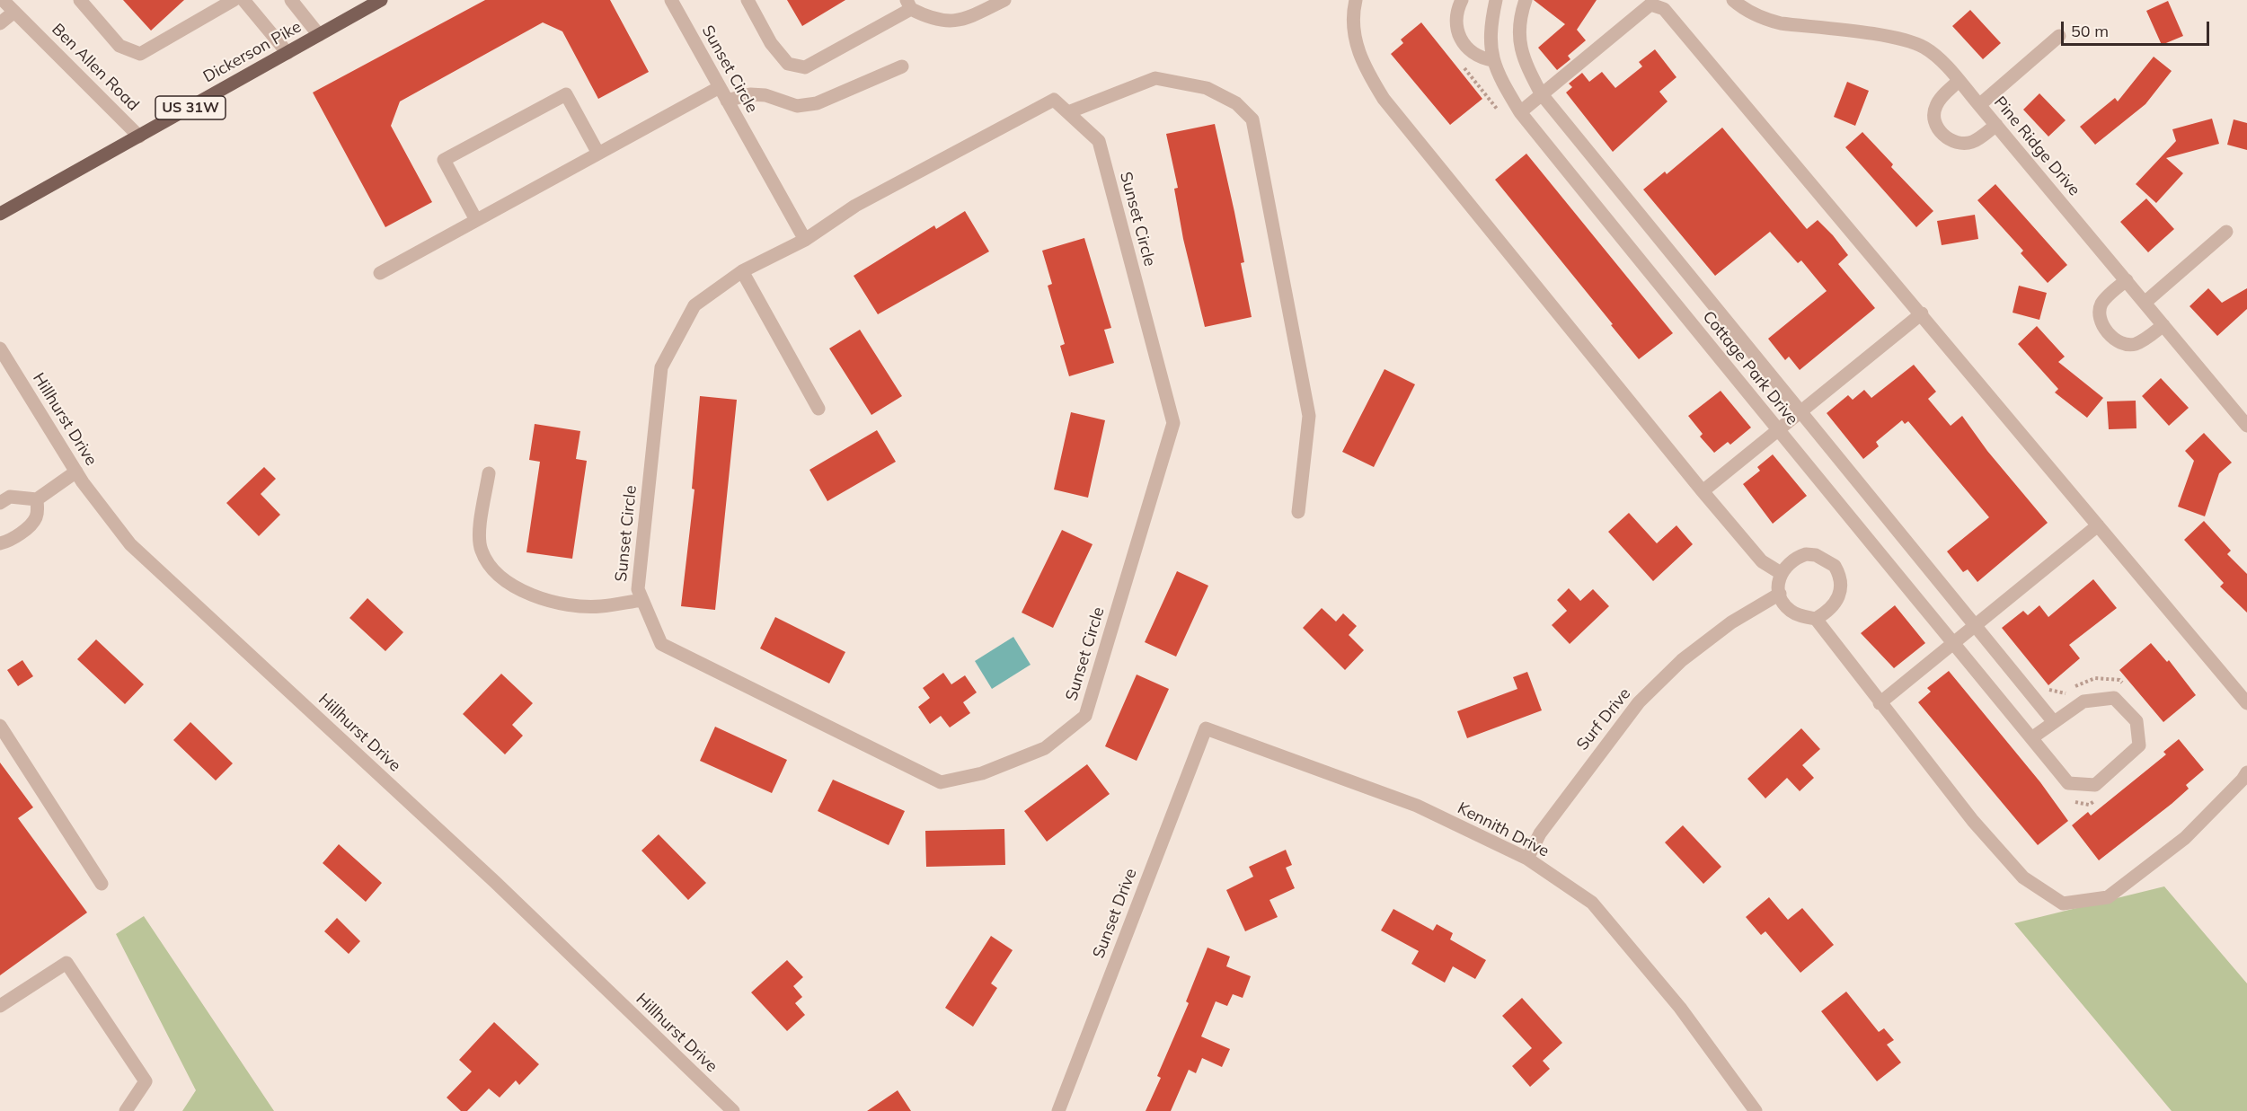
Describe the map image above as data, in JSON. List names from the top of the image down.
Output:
{
  "streets": {
    "main road": ["Dickerson Pike", "US 31W"],
    "street": [
      "Ben Allen Road",
      "Sunset Circle",
      "Pine Ridge Drive",
      "Cottage Park Drive",
      "Hillhurst Drive",
      "Surf Drive",
      "Kennith Drive",
      "Sunset Drive"
    ]
  },
  "crossings": [
    ["Dickerson Pike", "Ben Allen Road"],
    ["Surf Drive", "Kennith Drive"],
    ["Kennith Drive", "Sunset Drive"]
  ],
  "scale_bar": "50 m"
}
